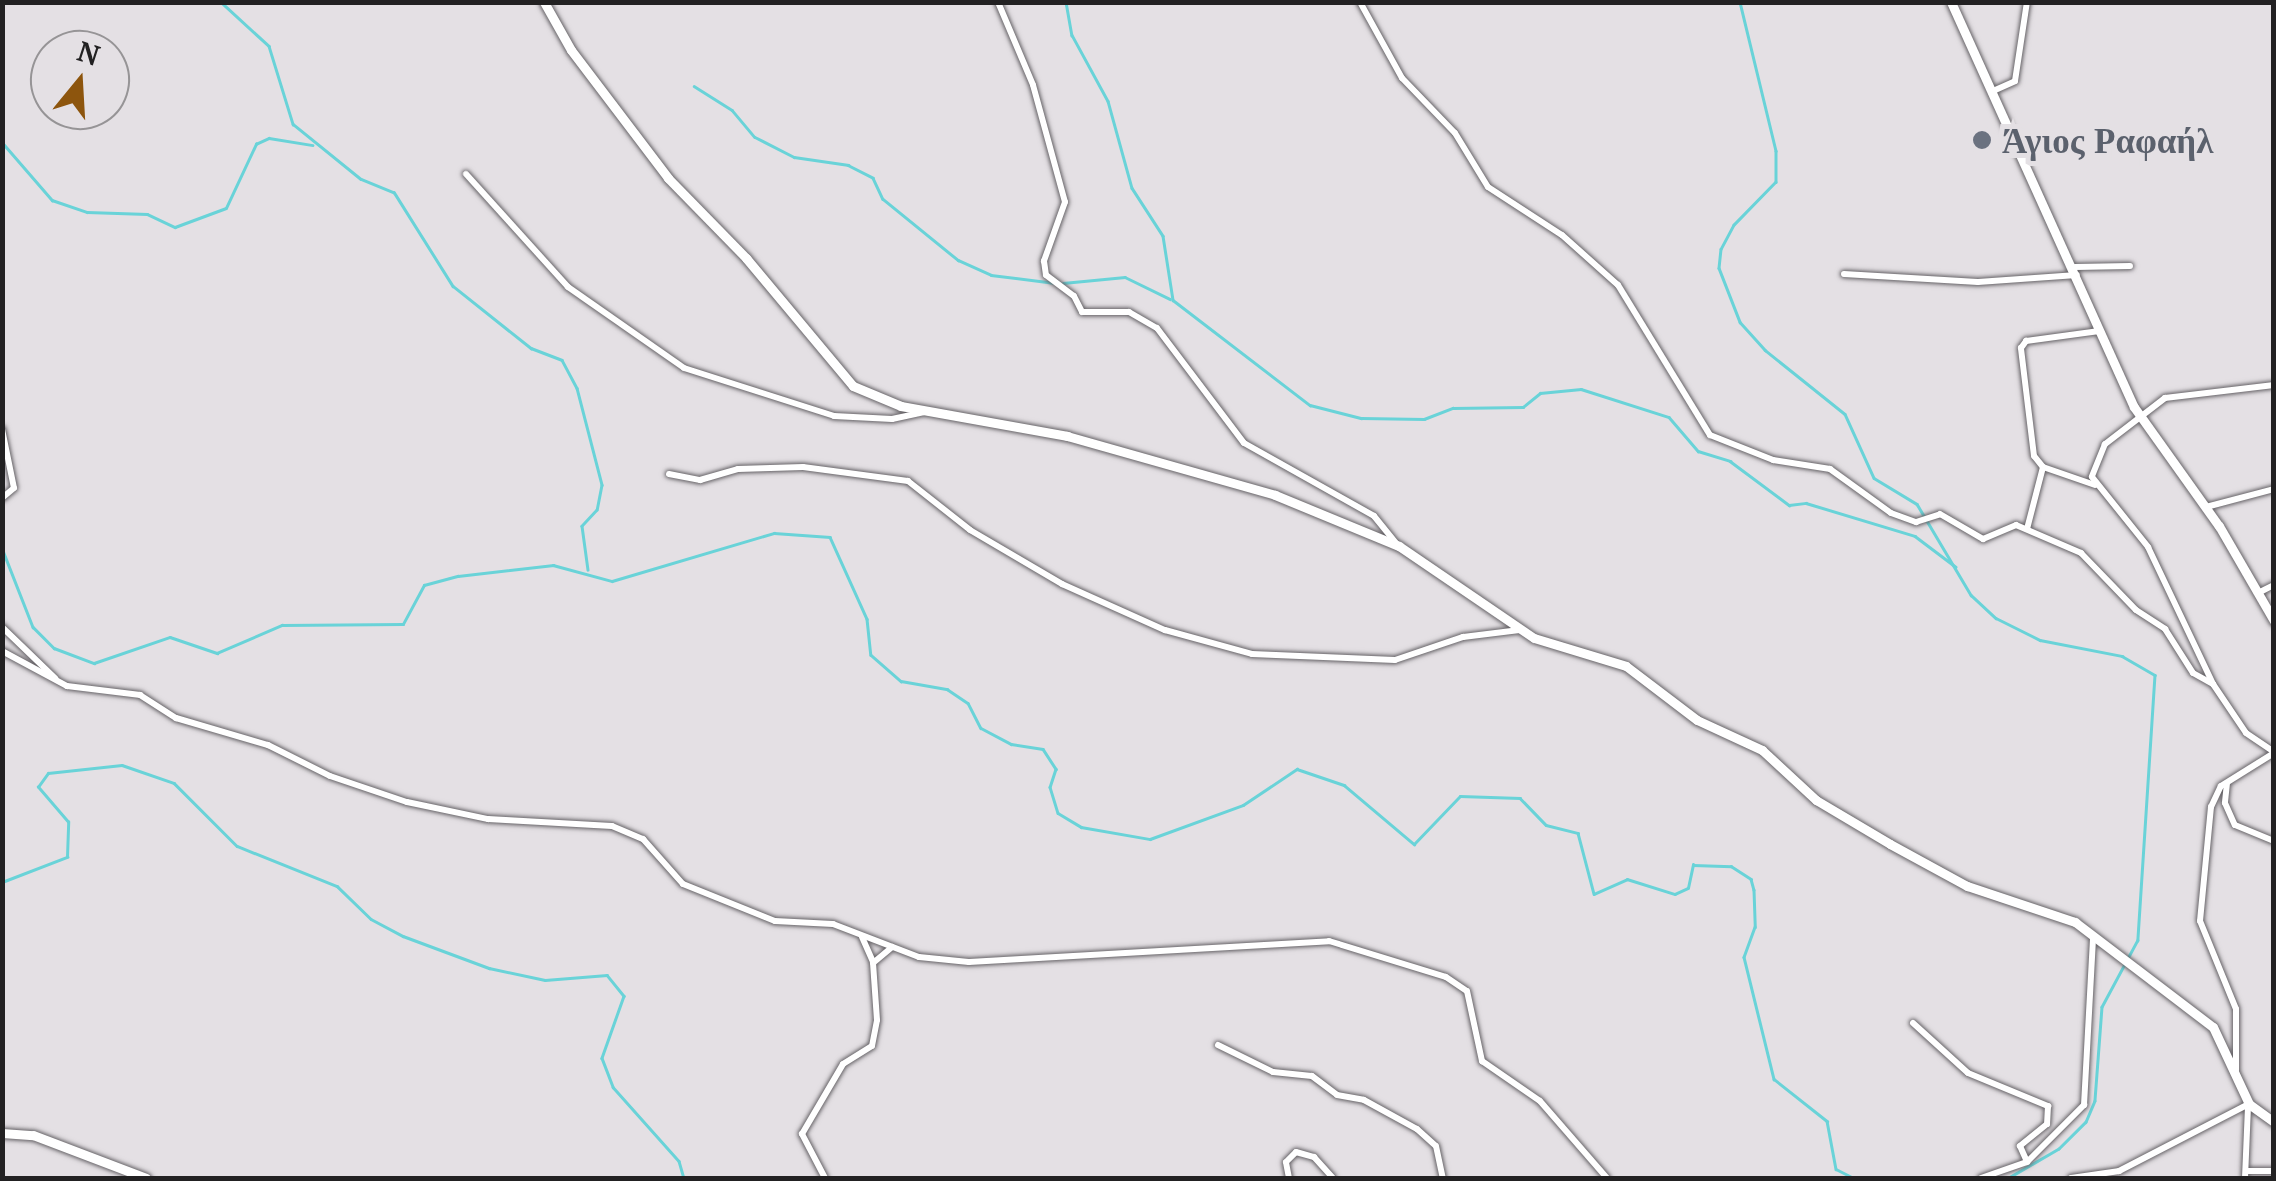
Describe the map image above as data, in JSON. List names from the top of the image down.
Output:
{
  "places": ["Άγιος Ραφαήλ"],
  "north": "top"
}
